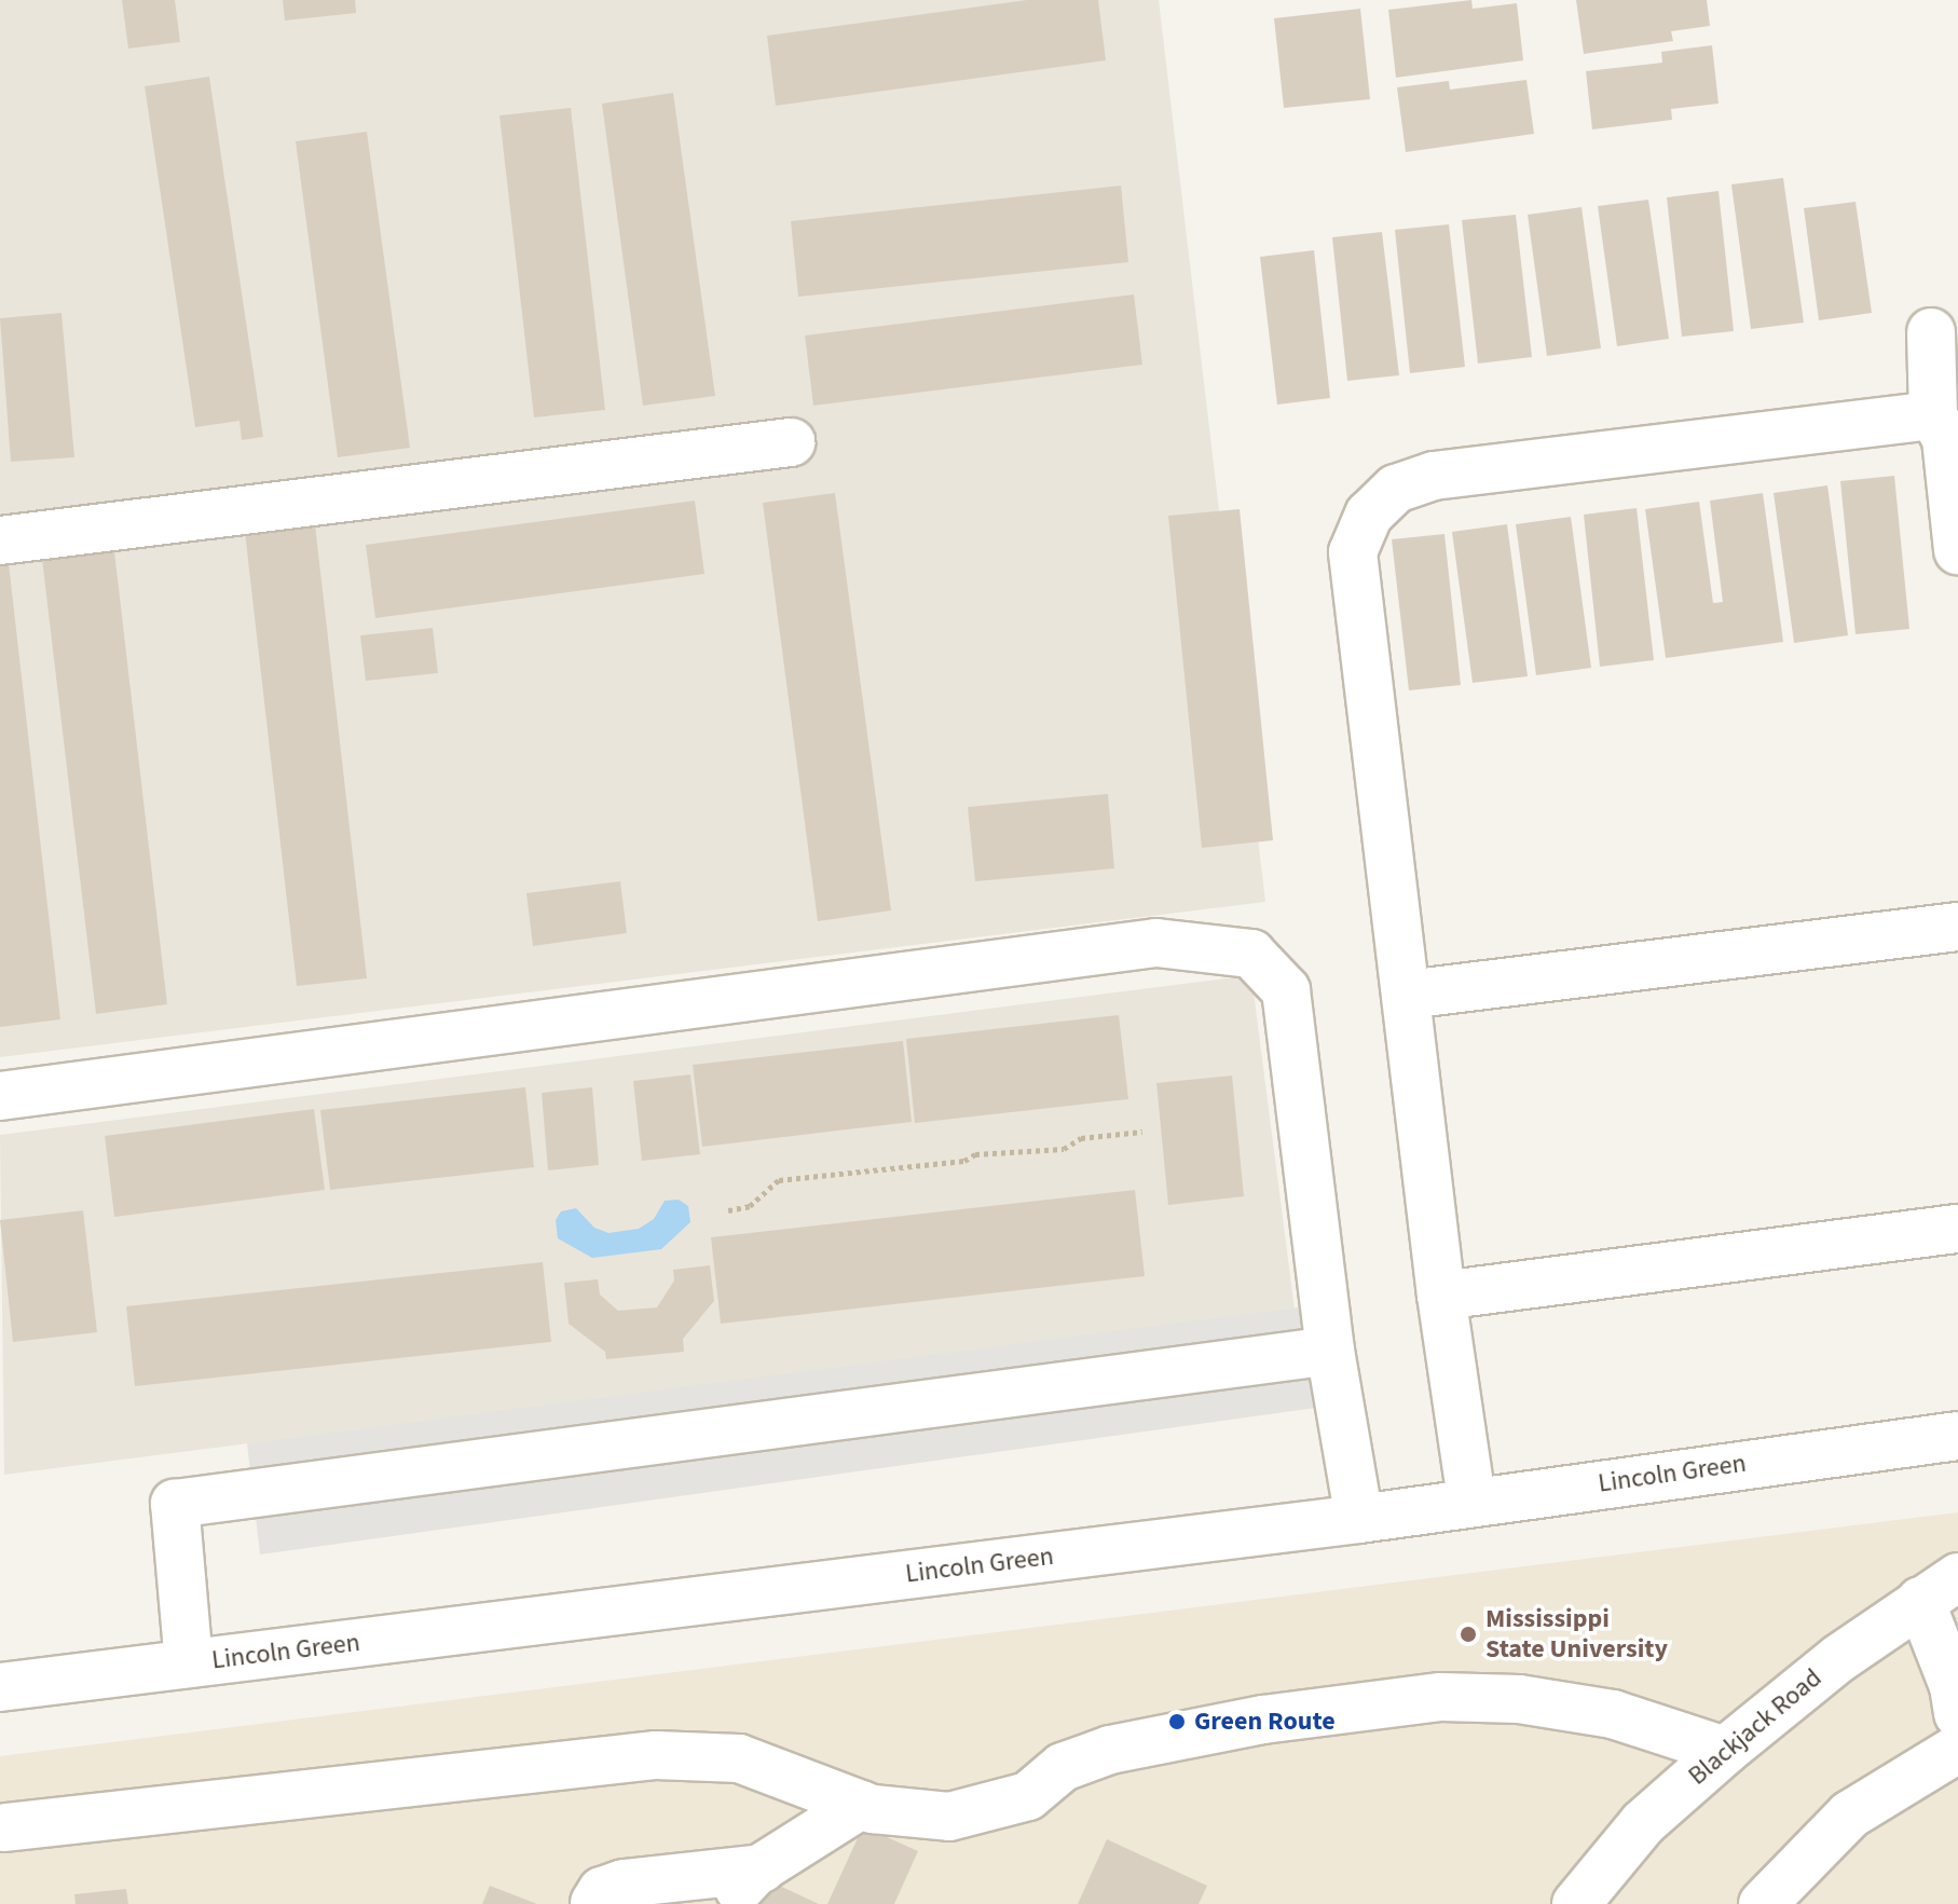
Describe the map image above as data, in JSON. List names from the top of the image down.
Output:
{
  "streets": {
    "street": ["Lincoln Green", "Blackjack Road"]
  },
  "places": ["Mississippi State University", "Green Route"]
}
